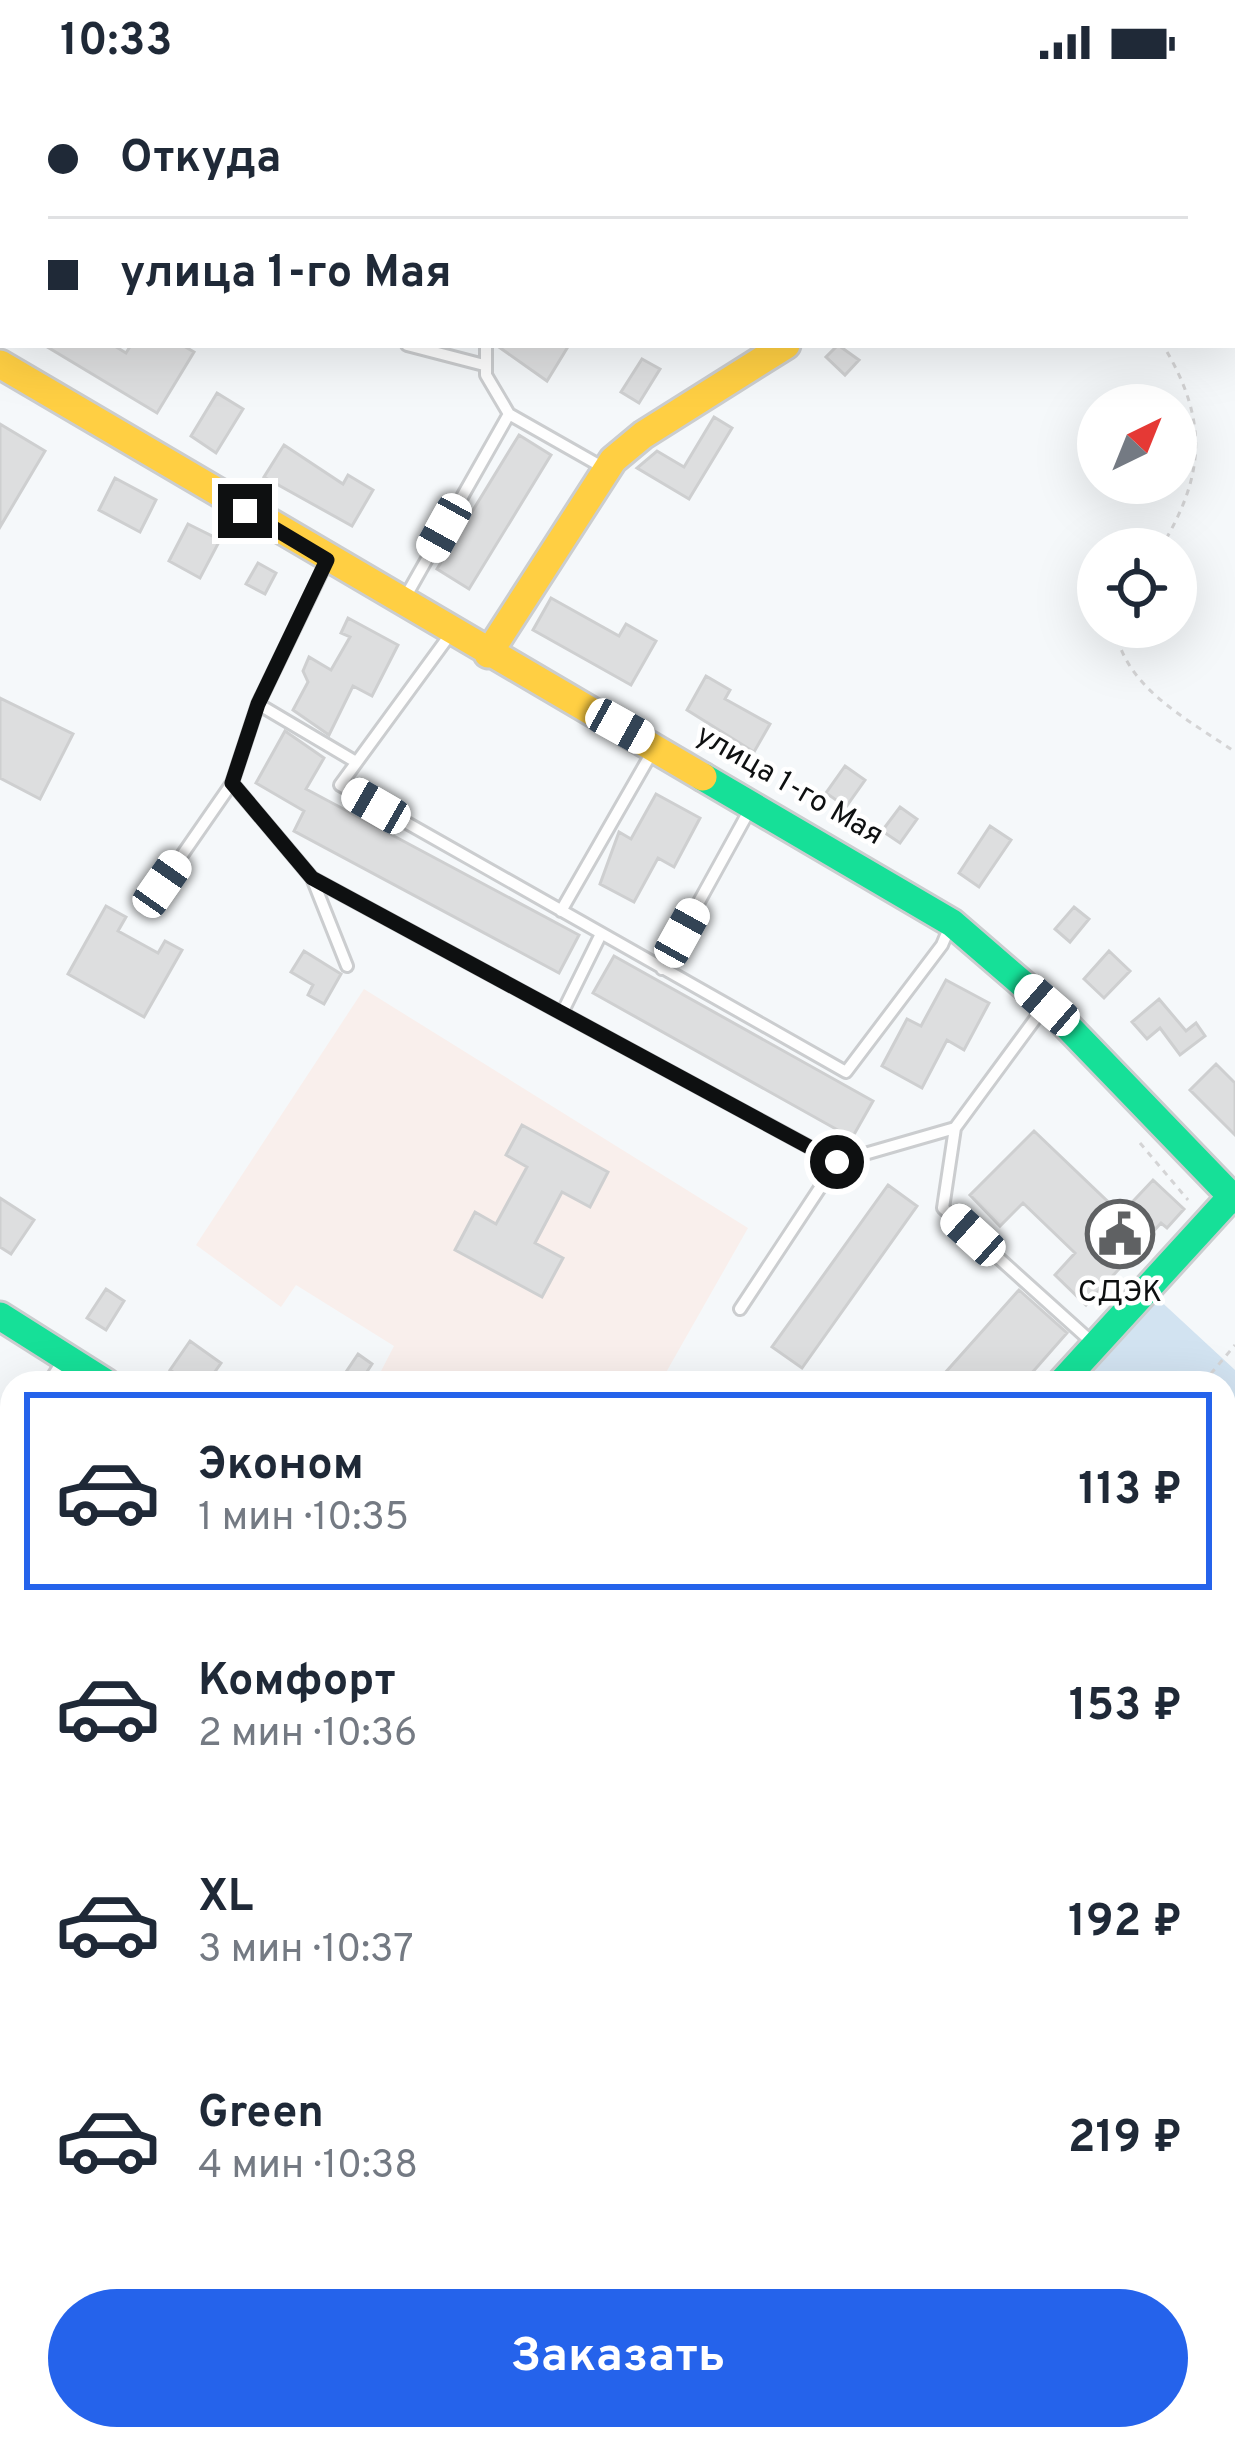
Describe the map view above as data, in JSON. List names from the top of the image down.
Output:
{
  "streets": {
    "street": ["улица 1-го Мая"]
  },
  "places": {
    "public building": ["СДЭК"]
  },
  "north": "top right",
  "page": {
    "status": "10:33",
    "banner": ["Откуда", "улица 1-го Мая"],
    "list": [
      {
        "name": "Эконом",
        "note": "1 мин · 10:35",
        "value": "113 ₽"
      },
      {
        "name": "Комфорт",
        "note": "2 мин · 10:36",
        "value": "153 ₽"
      },
      {
        "name": "XL",
        "note": "3 мин · 10:37",
        "value": "192 ₽"
      },
      {
        "name": "Green",
        "note": "4 мин · 10:38",
        "value": "219 ₽"
      }
    ],
    "buttons": "Заказать"
  }
}
